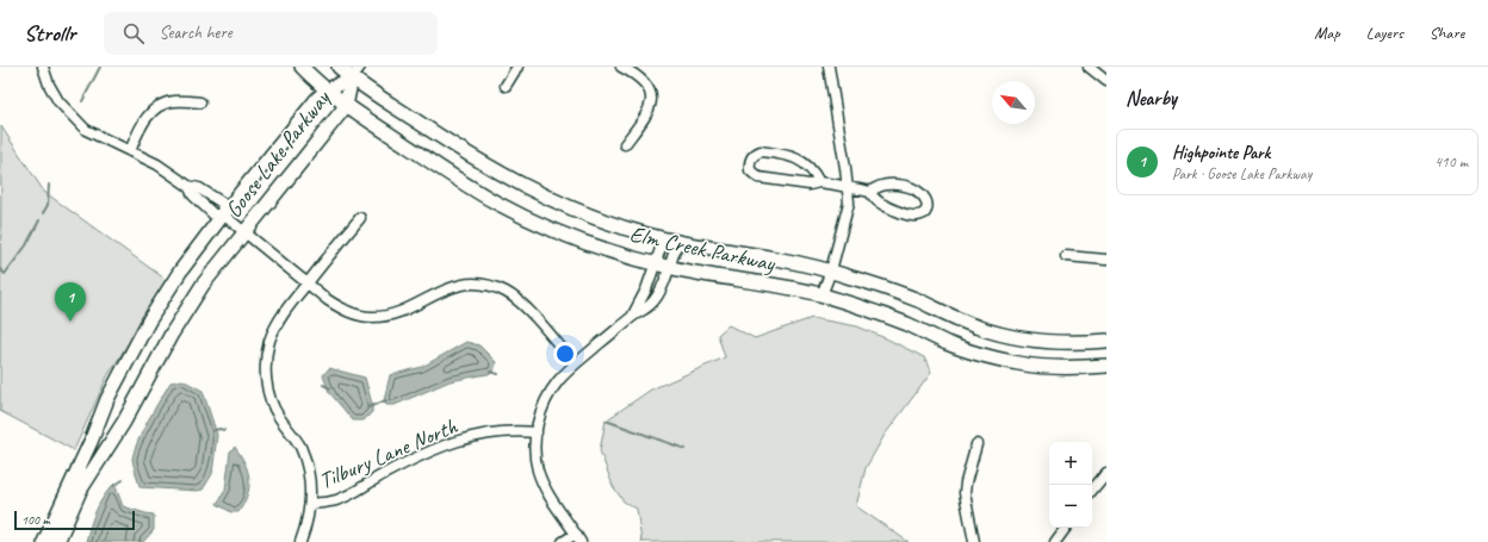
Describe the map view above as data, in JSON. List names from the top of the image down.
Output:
{
  "streets": {
    "street": ["Goose Lake Parkway", "Elm Creek Parkway", "Tilbury Lane North"]
  },
  "crossings": [
    ["Goose Lake Parkway", "Elm Creek Parkway"]
  ],
  "scale_bar": "100 m",
  "north": "top left",
  "page": {
    "header": "Strollr",
    "search": "Search here",
    "nav": ["Map", "Layers", "Share"],
    "heading": "Nearby",
    "list": [
      {
        "mark": "1",
        "name": "Highpointe Park",
        "note": "Park · Goose Lake Parkway",
        "value": "410 m"
      }
    ],
    "pins": "1",
    "map_buttons": ["+", "−"],
    "scale": "100 m"
  }
}
